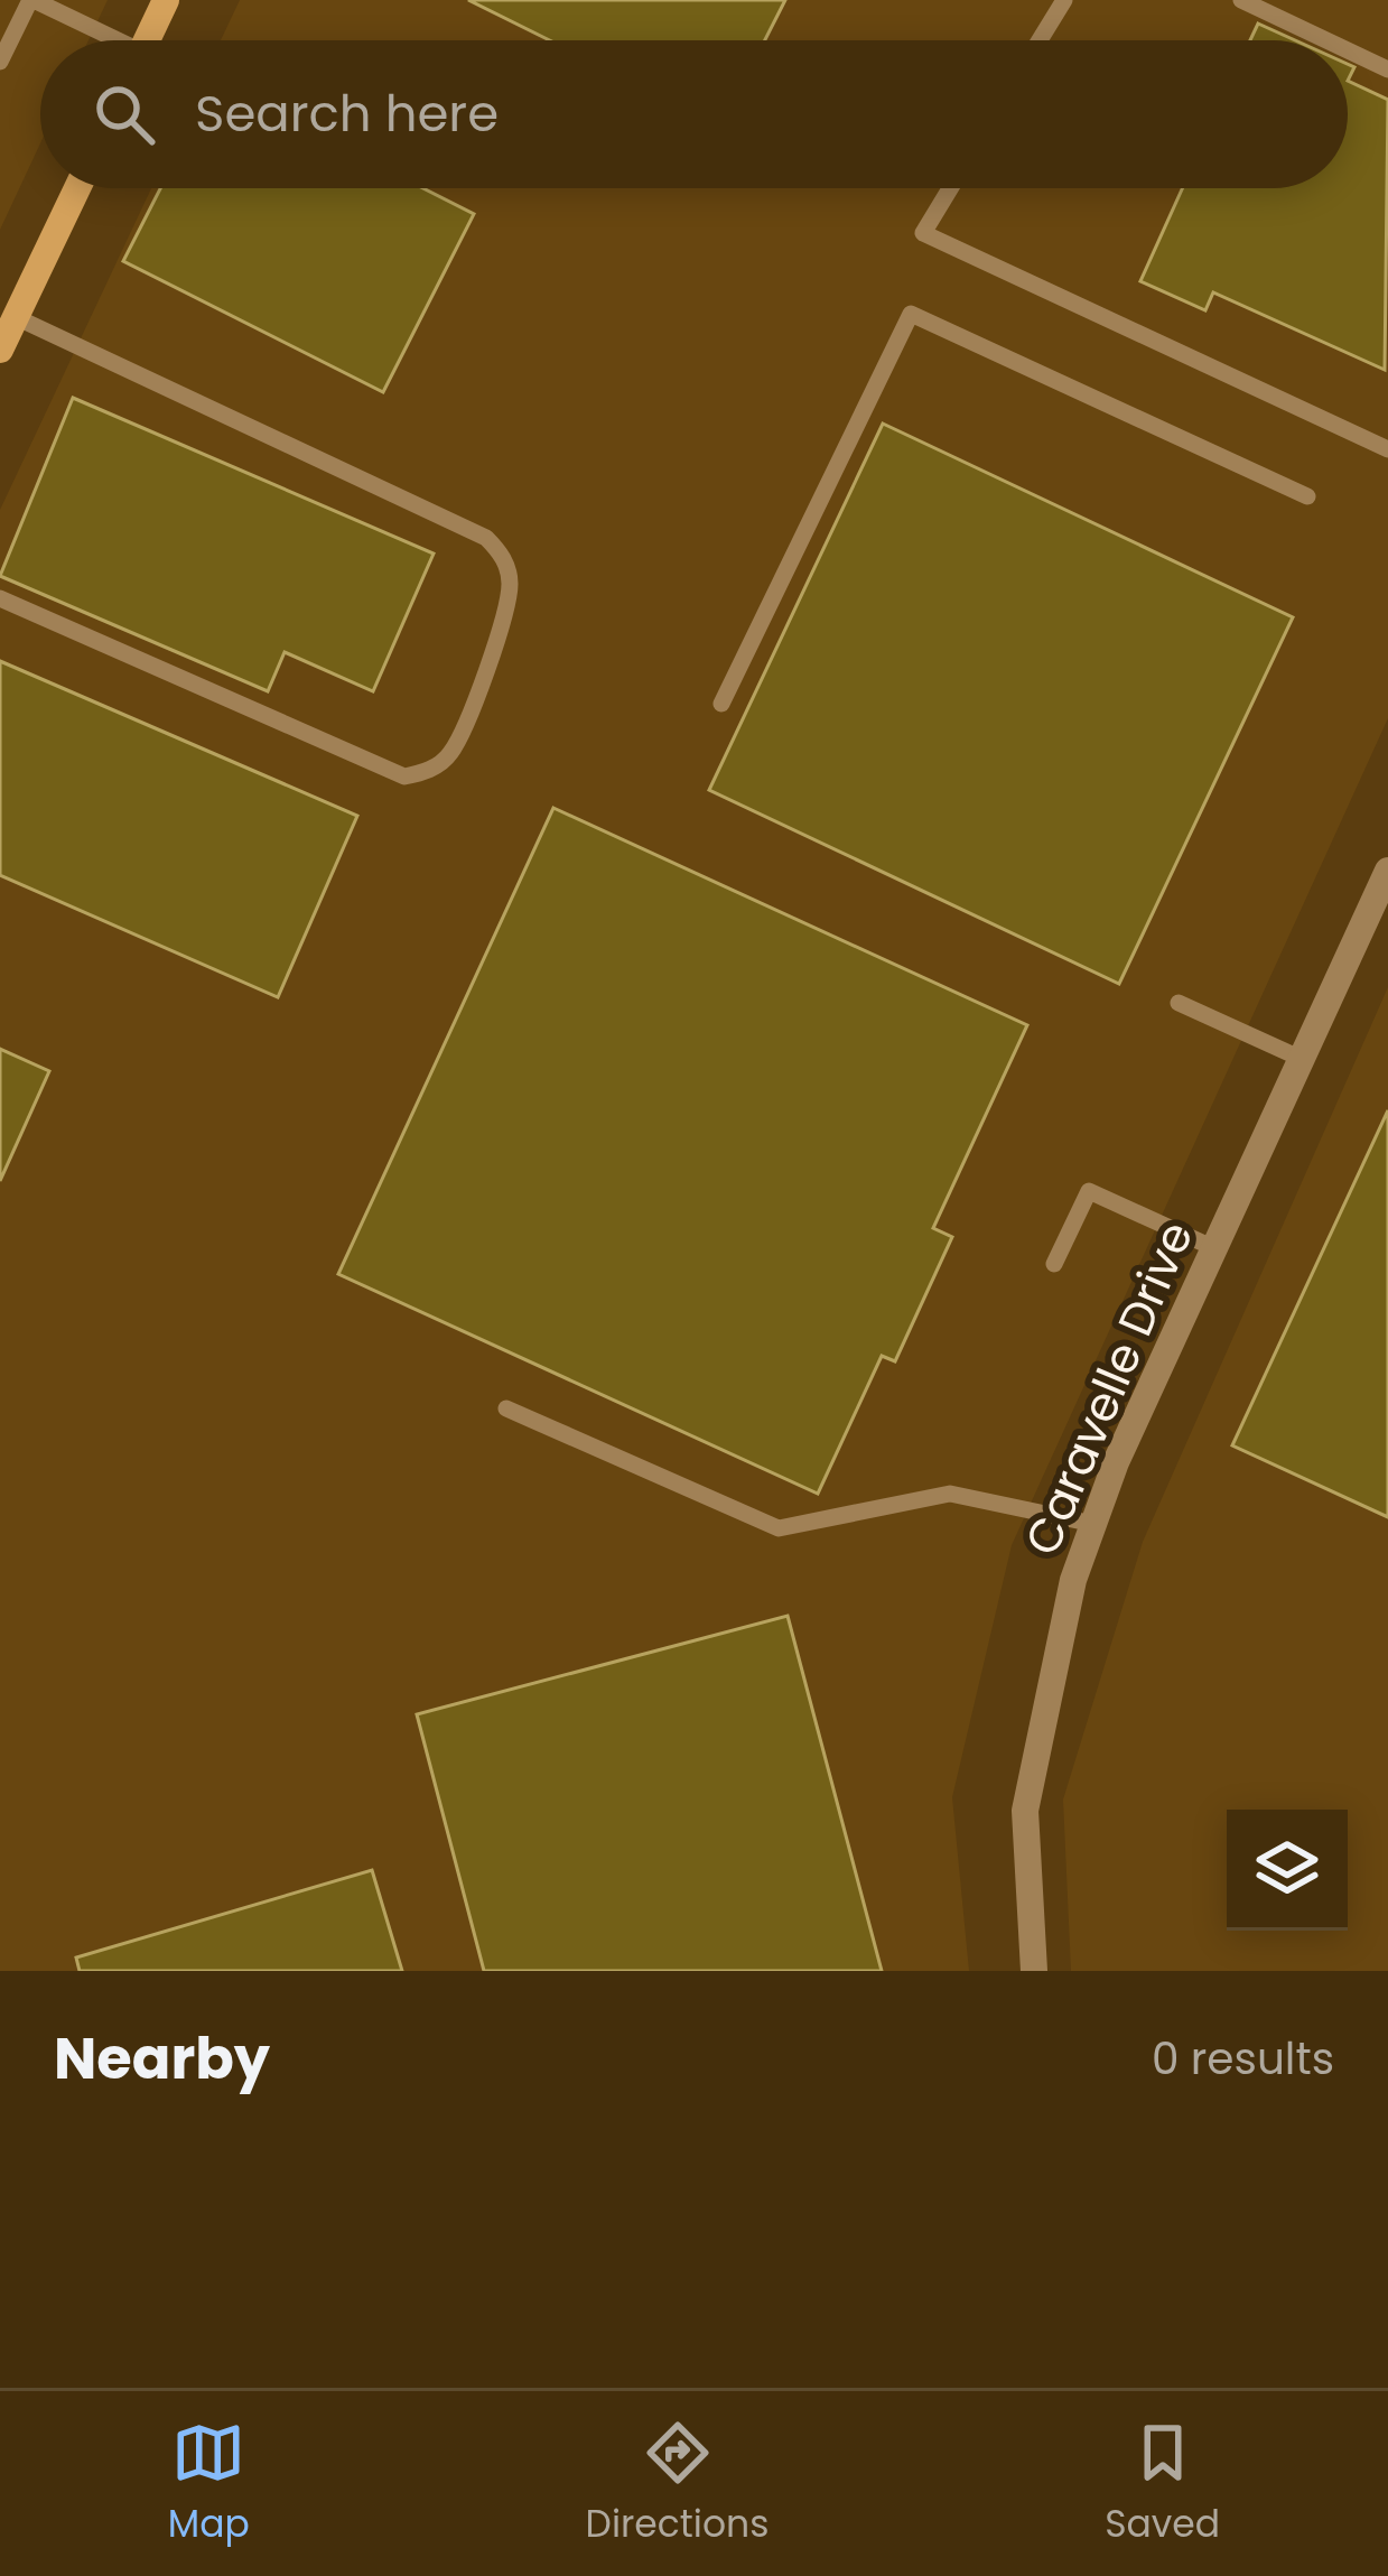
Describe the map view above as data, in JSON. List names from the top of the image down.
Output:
{
  "streets": {
    "street": ["Caravelle Drive"]
  },
  "page": {
    "search": "Search here",
    "heading": ["Nearby", "0 results"],
    "nav": ["Map", "Directions", "Saved"]
  }
}
